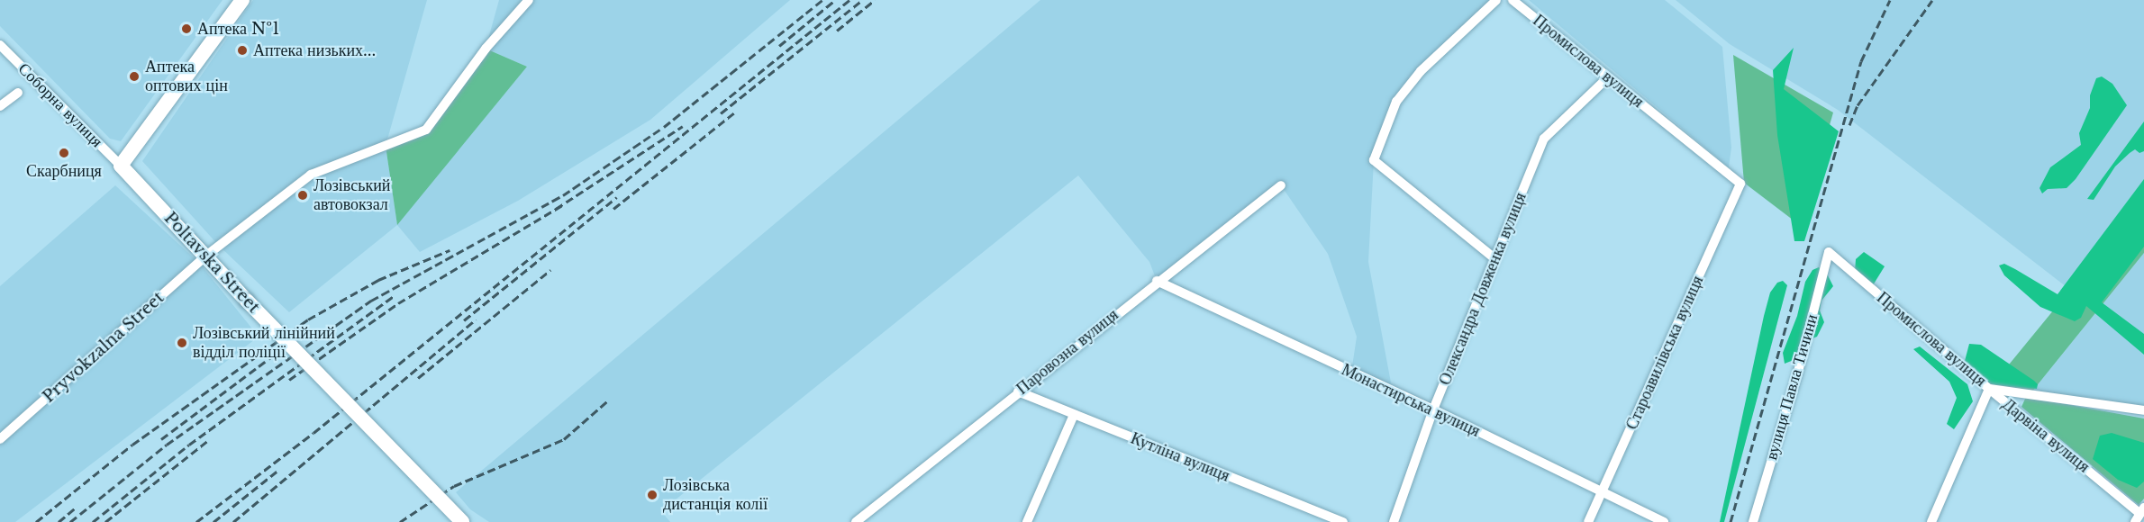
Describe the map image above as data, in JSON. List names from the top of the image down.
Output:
{
  "streets": {
    "main road": ["Poltavska Street"],
    "street": [
      "Промислова вулиця",
      "Соборна вулиця",
      "Олександра Довженка вулиця",
      "Pryvokzalna Street",
      "Паровозна вулиця",
      "Староавилівська вулиця",
      "вулиця Павла Тичини",
      "Монастирська вулиця",
      "Дарвіна вулиця",
      "Кутліна вулиця"
    ]
  },
  "crossings": [
    ["Промислова вулиця", "Олександра Довженка вулиця"],
    ["Промислова вулиця", "Староавилівська вулиця"],
    ["Промислова вулиця", "вулиця Павла Тичини"],
    ["Промислова вулиця", "Дарвіна вулиця"],
    ["Соборна вулиця", "Poltavska Street"],
    ["Poltavska Street", "Pryvokzalna Street"],
    ["Олександра Довженка вулиця", "Монастирська вулиця"],
    ["Паровозна вулиця", "Монастирська вулиця"],
    ["Паровозна вулиця", "Кутліна вулиця"],
    ["Староавилівська вулиця", "Монастирська вулиця"]
  ],
  "places": [
    "Аптека №1",
    "Аптека низьких...",
    "Аптека оптових цін",
    "Скарбниця",
    "Лозівський автовокзал",
    "Лозівський лінійний відділ поліції",
    "Лозівська дистанція колії"
  ]
}
